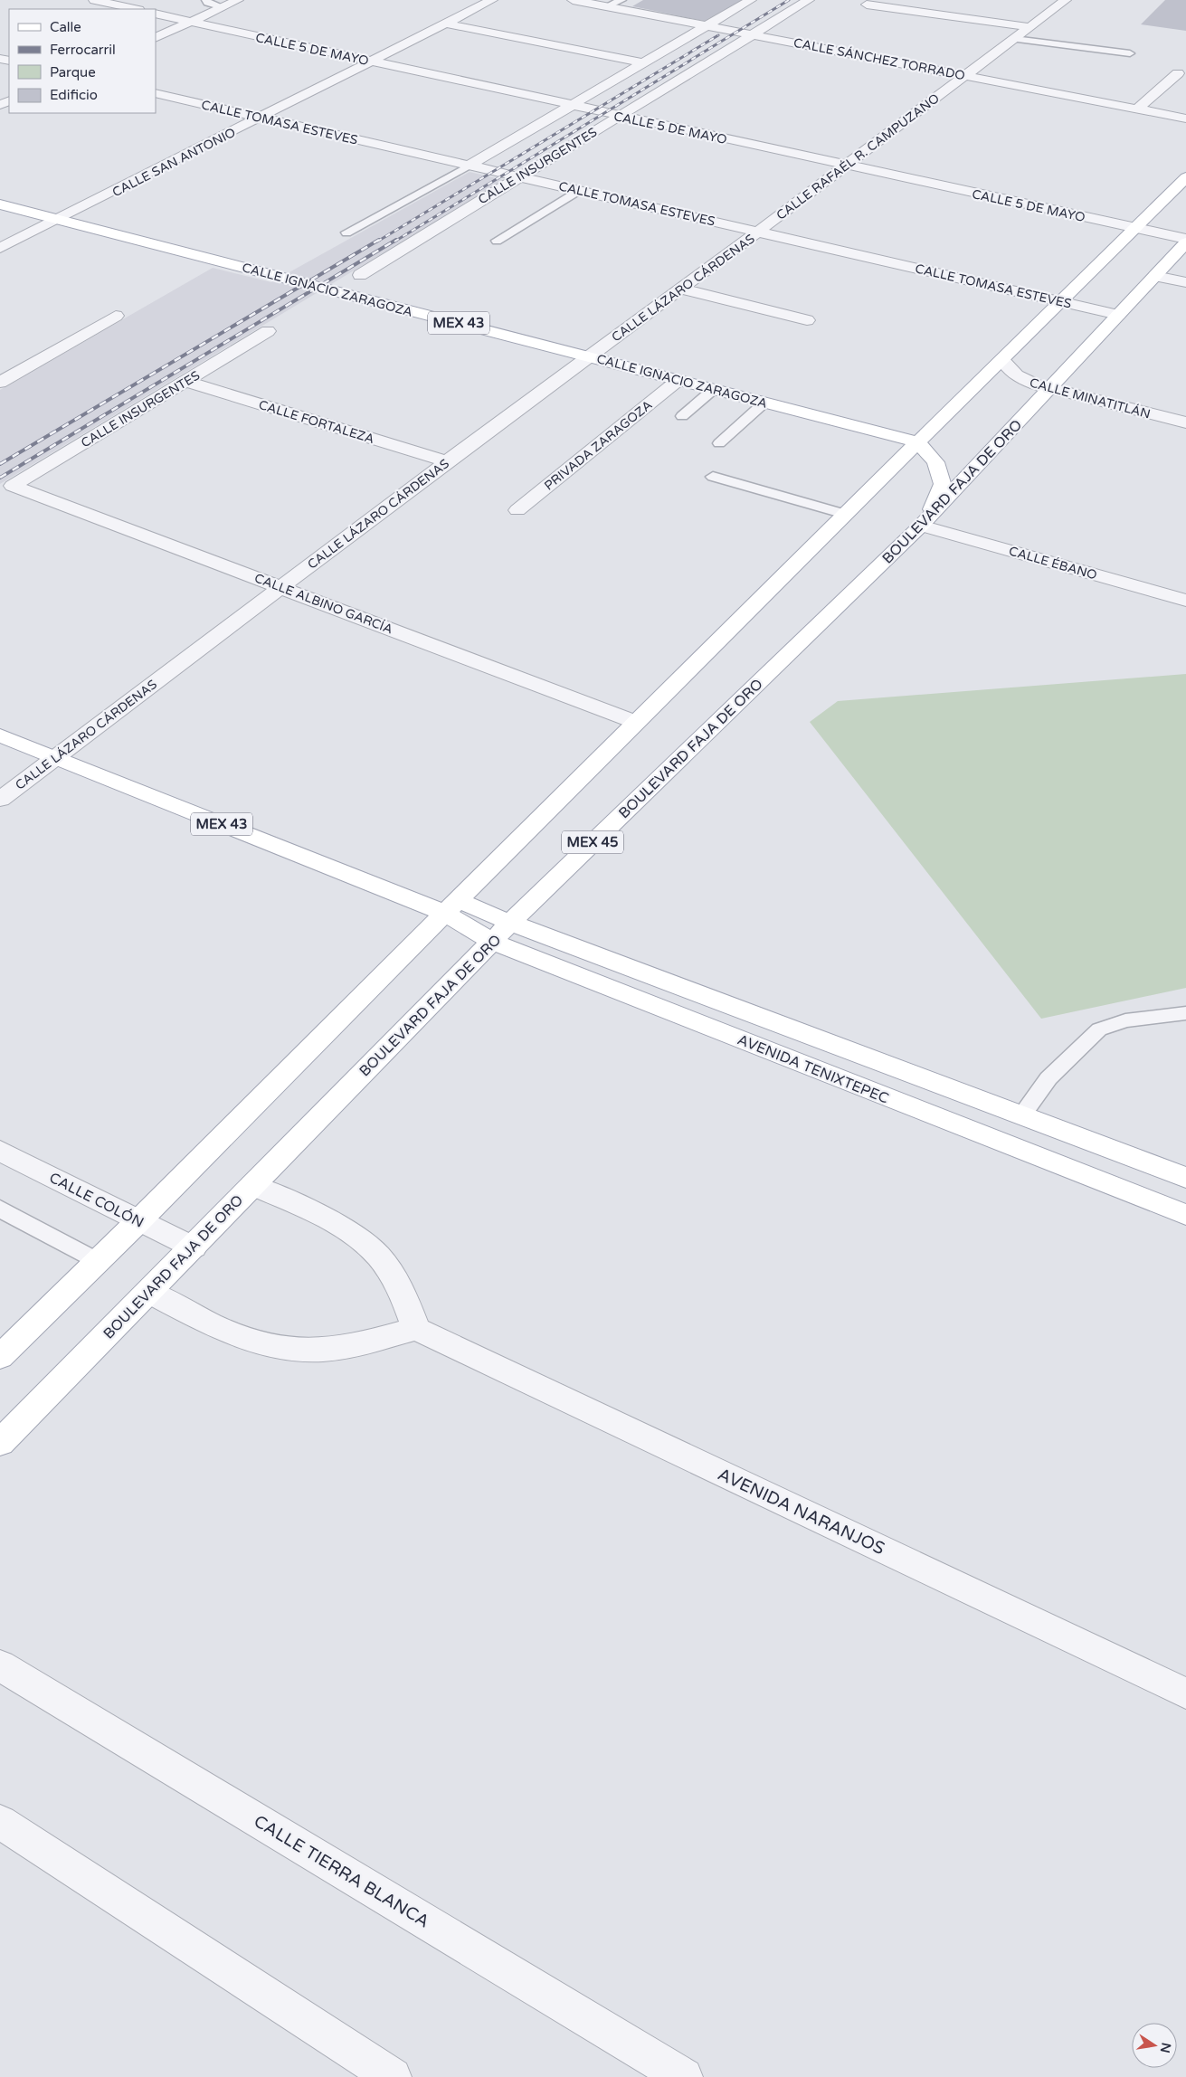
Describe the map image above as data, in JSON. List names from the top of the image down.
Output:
{
  "streets": {
    "main road": [
      "CALLE IGNACIO ZARAGOZA",
      "MEX 43",
      "BOULEVARD FAJA DE ORO",
      "MEX 45",
      "AVENIDA TENIXTEPEC"
    ],
    "street": [
      "CALLE 5 DE MAYO",
      "CALLE SÁNCHEZ TORRADO",
      "CALLE TOMASA ESTEVES",
      "CALLE RAFAÉL R. CAMPUZANO",
      "CALLE SAN ANTONIO",
      "CALLE INSURGENTES",
      "CALLE LÁZARO CÁRDENAS",
      "CALLE MINATITLÁN",
      "CALLE FORTALEZA",
      "PRIVADA ZARAGOZA",
      "CALLE ÉBANO",
      "CALLE ALBINO GARCÍA",
      "CALLE COLÓN",
      "AVENIDA NARANJOS",
      "CALLE TIERRA BLANCA"
    ]
  },
  "crossings": [
    ["CALLE 5 DE MAYO", "CALLE RAFAÉL R. CAMPUZANO"],
    ["CALLE 5 DE MAYO", "CALLE SAN ANTONIO"],
    ["CALLE 5 DE MAYO", "CALLE INSURGENTES"],
    ["CALLE 5 DE MAYO", "BOULEVARD FAJA DE ORO"],
    ["CALLE SÁNCHEZ TORRADO", "CALLE RAFAÉL R. CAMPUZANO"],
    ["CALLE SÁNCHEZ TORRADO", "CALLE INSURGENTES"],
    ["CALLE TOMASA ESTEVES", "CALLE RAFAÉL R. CAMPUZANO"],
    ["CALLE TOMASA ESTEVES", "CALLE SAN ANTONIO"],
    ["CALLE TOMASA ESTEVES", "CALLE INSURGENTES"],
    ["CALLE TOMASA ESTEVES", "CALLE LÁZARO CÁRDENAS"],
    ["CALLE TOMASA ESTEVES", "BOULEVARD FAJA DE ORO"],
    ["CALLE RAFAÉL R. CAMPUZANO", "CALLE LÁZARO CÁRDENAS"],
    ["CALLE SAN ANTONIO", "CALLE IGNACIO ZARAGOZA"],
    ["CALLE INSURGENTES", "CALLE FORTALEZA"],
    ["CALLE INSURGENTES", "CALLE ALBINO GARCÍA"],
    ["CALLE LÁZARO CÁRDENAS", "CALLE IGNACIO ZARAGOZA"],
    ["CALLE LÁZARO CÁRDENAS", "MEX 43"],
    ["CALLE LÁZARO CÁRDENAS", "CALLE FORTALEZA"],
    ["CALLE LÁZARO CÁRDENAS", "CALLE ALBINO GARCÍA"],
    ["CALLE IGNACIO ZARAGOZA", "PRIVADA ZARAGOZA"],
    ["MEX 43", "AVENIDA TENIXTEPEC"],
    ["CALLE MINATITLÁN", "BOULEVARD FAJA DE ORO"],
    ["BOULEVARD FAJA DE ORO", "CALLE ÉBANO"],
    ["BOULEVARD FAJA DE ORO", "AVENIDA TENIXTEPEC"],
    ["BOULEVARD FAJA DE ORO", "CALLE COLÓN"]
  ],
  "legend": [
    "Calle",
    "Ferrocarril",
    "Parque",
    "Edificio"
  ],
  "north": "right"
}
